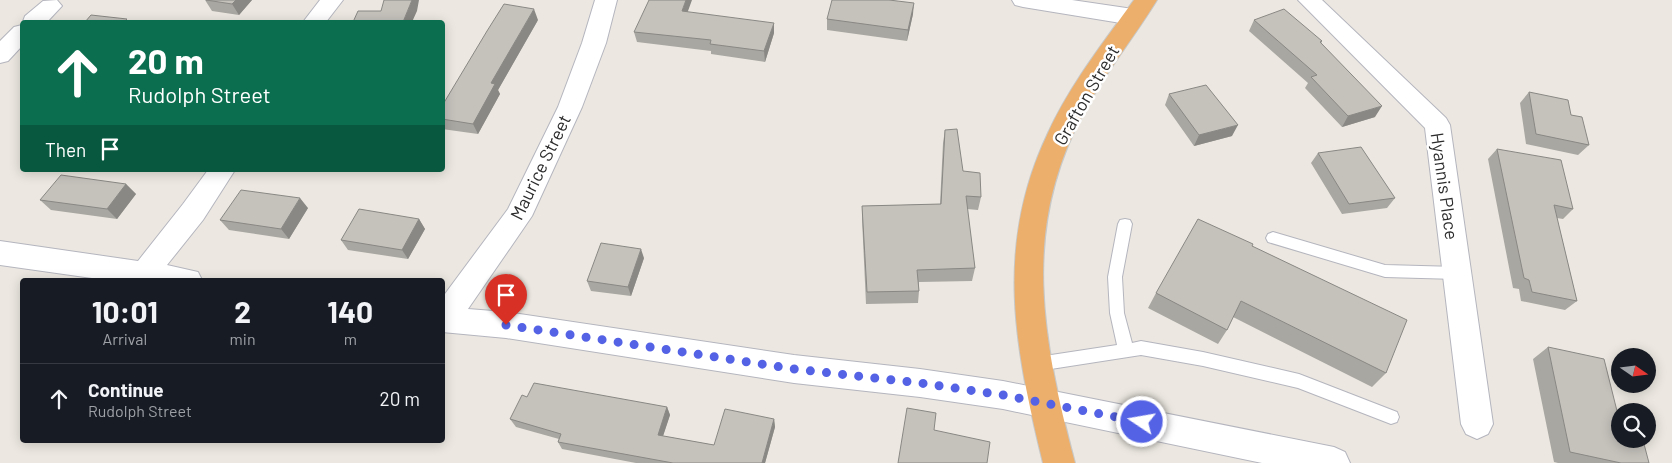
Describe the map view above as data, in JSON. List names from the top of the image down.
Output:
{
  "streets": {
    "highway": ["Grafton Street"],
    "street": ["Maurice Street", "Hyannis Place"]
  },
  "north": "right",
  "page": {
    "turn": ["20 m", "Rudolph Street"],
    "then": "Then",
    "eta": [
      "10:01",
      "Arrival",
      "2",
      "min",
      "140",
      "m"
    ],
    "list": [
      {
        "name": "Continue",
        "note": "Rudolph Street",
        "value": "20 m"
      }
    ]
  }
}
